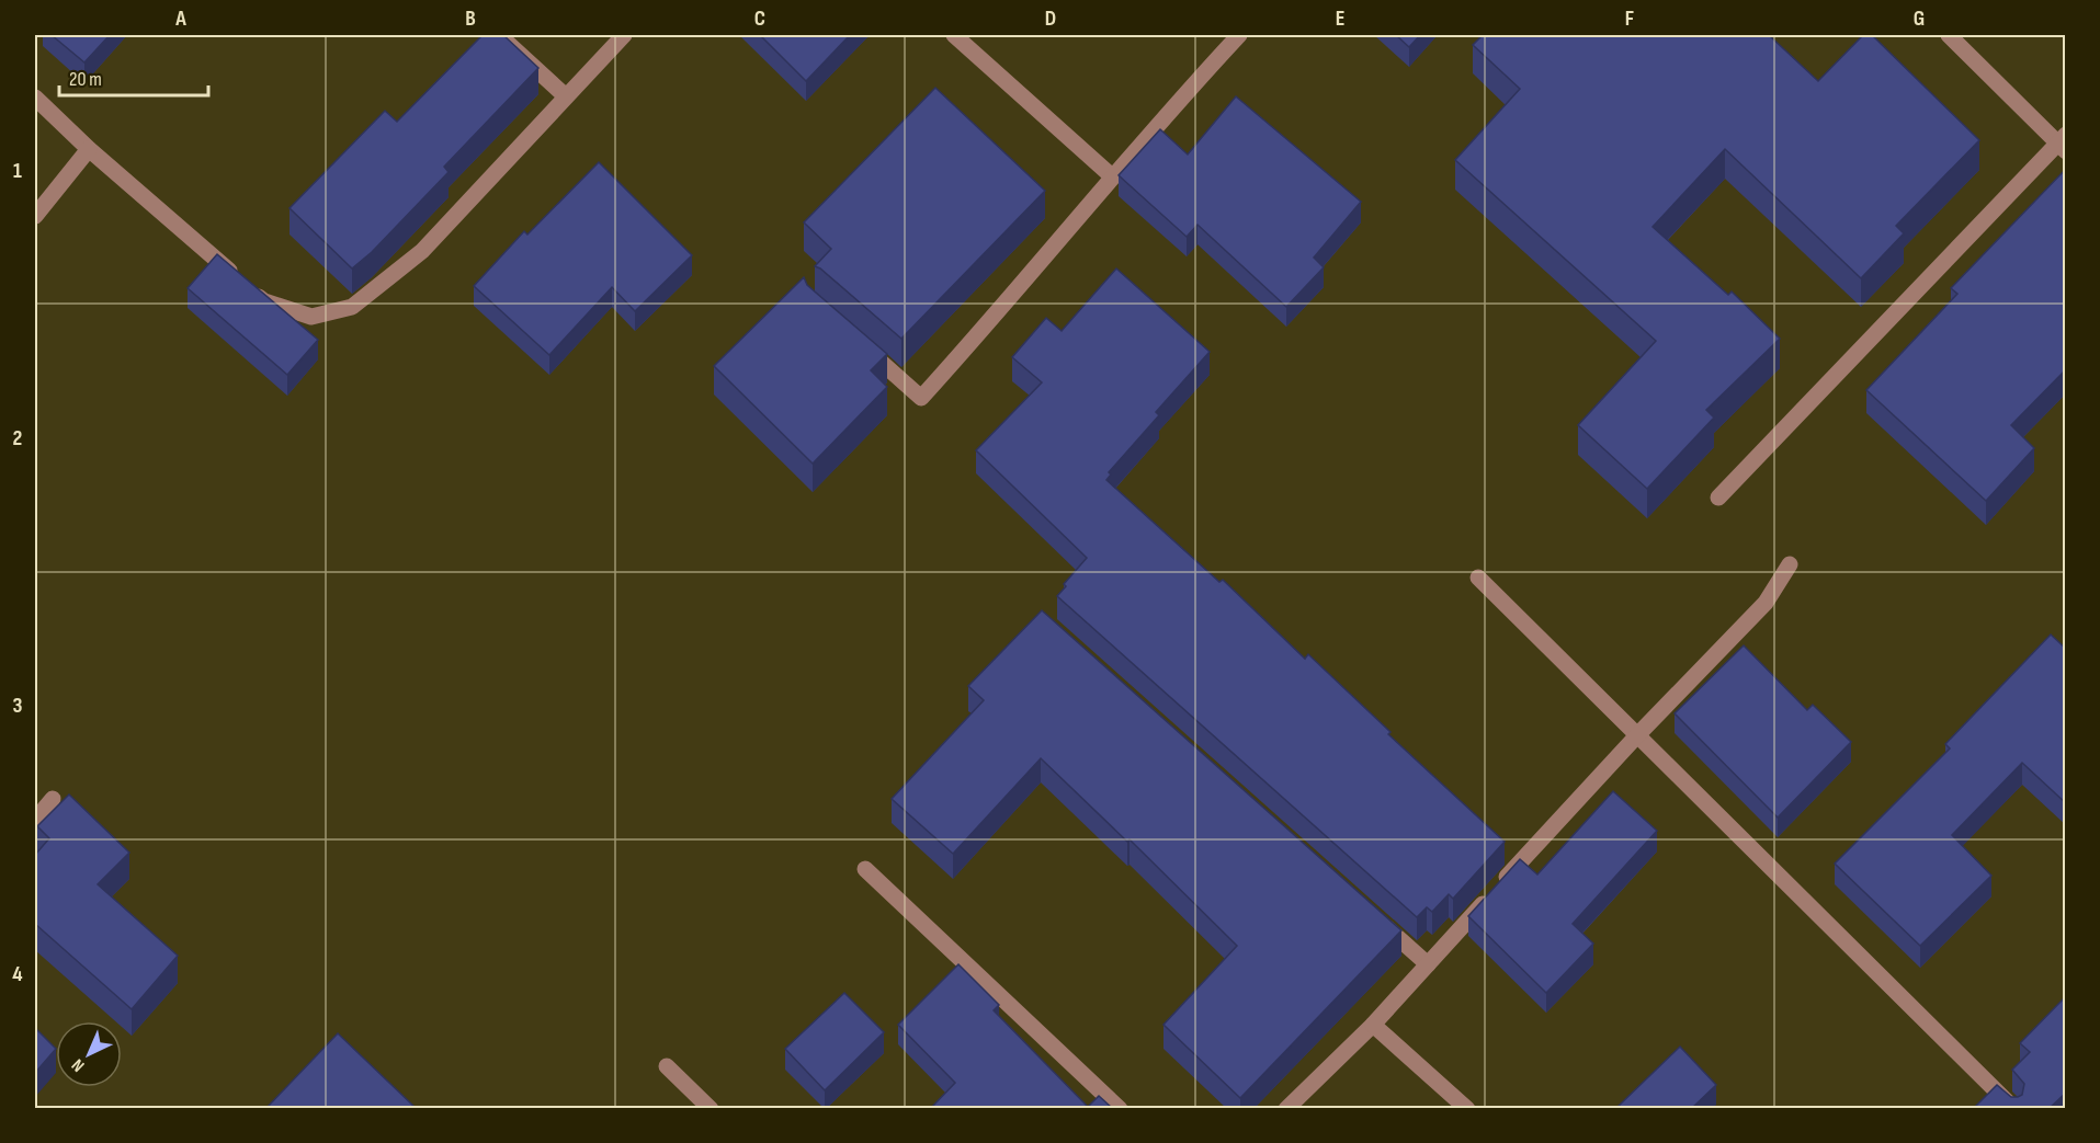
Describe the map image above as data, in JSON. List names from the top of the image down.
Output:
{
  "scale_bar": "20 m",
  "north": "bottom left",
  "grid": {
    "columns": [
      "A",
      "B",
      "C",
      "D",
      "E",
      "F",
      "G"
    ],
    "rows": [
      "1",
      "2",
      "3",
      "4"
    ]
  }
}
